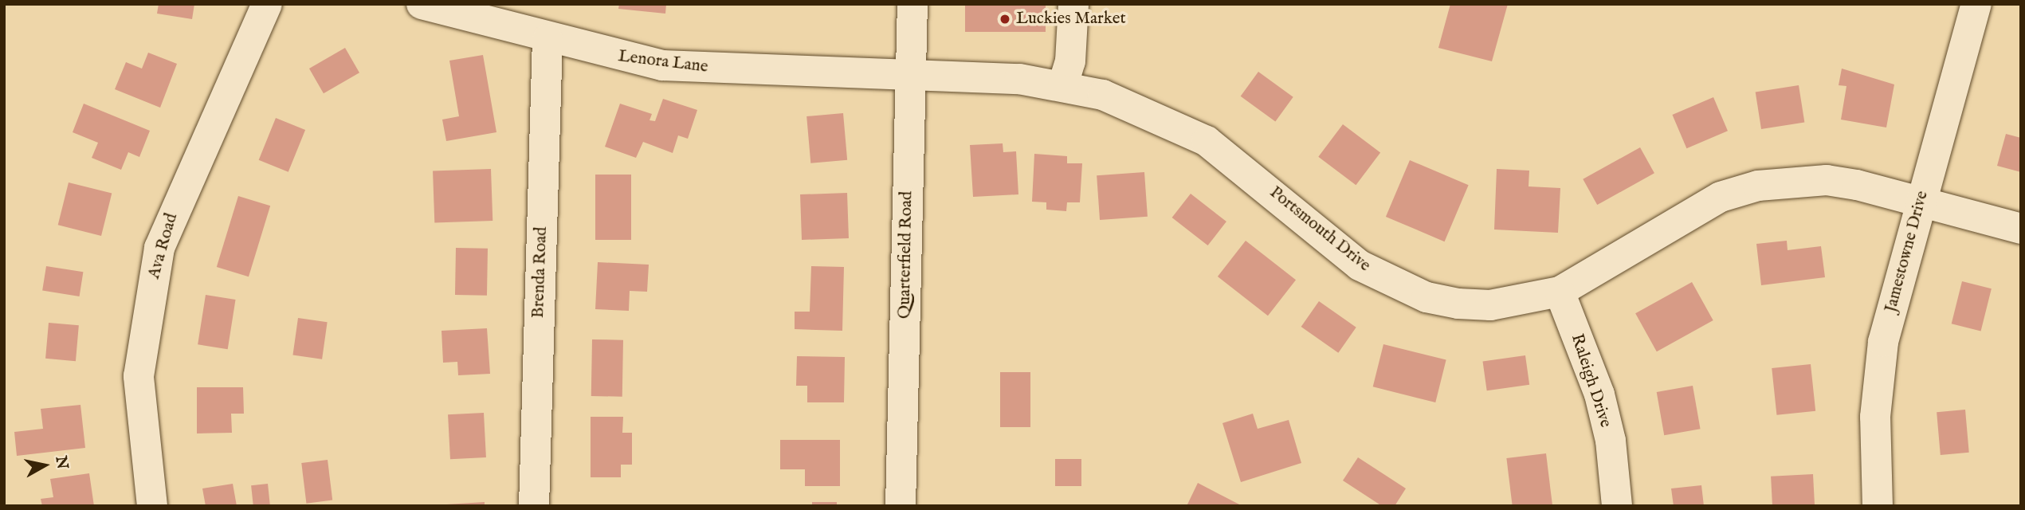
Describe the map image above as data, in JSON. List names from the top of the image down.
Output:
{
  "streets": {
    "street": [
      "Lenora Lane",
      "Portsmouth Drive",
      "Ava Road",
      "Jamestowne Drive",
      "Quarterfield Road",
      "Brenda Road",
      "Raleigh Drive"
    ]
  },
  "crossings": [
    ["Lenora Lane", "Portsmouth Drive"],
    ["Lenora Lane", "Quarterfield Road"],
    ["Lenora Lane", "Brenda Road"],
    ["Portsmouth Drive", "Jamestowne Drive"],
    ["Portsmouth Drive", "Quarterfield Road"],
    ["Portsmouth Drive", "Raleigh Drive"]
  ],
  "places": ["Luckies Market"],
  "north": "right"
}
